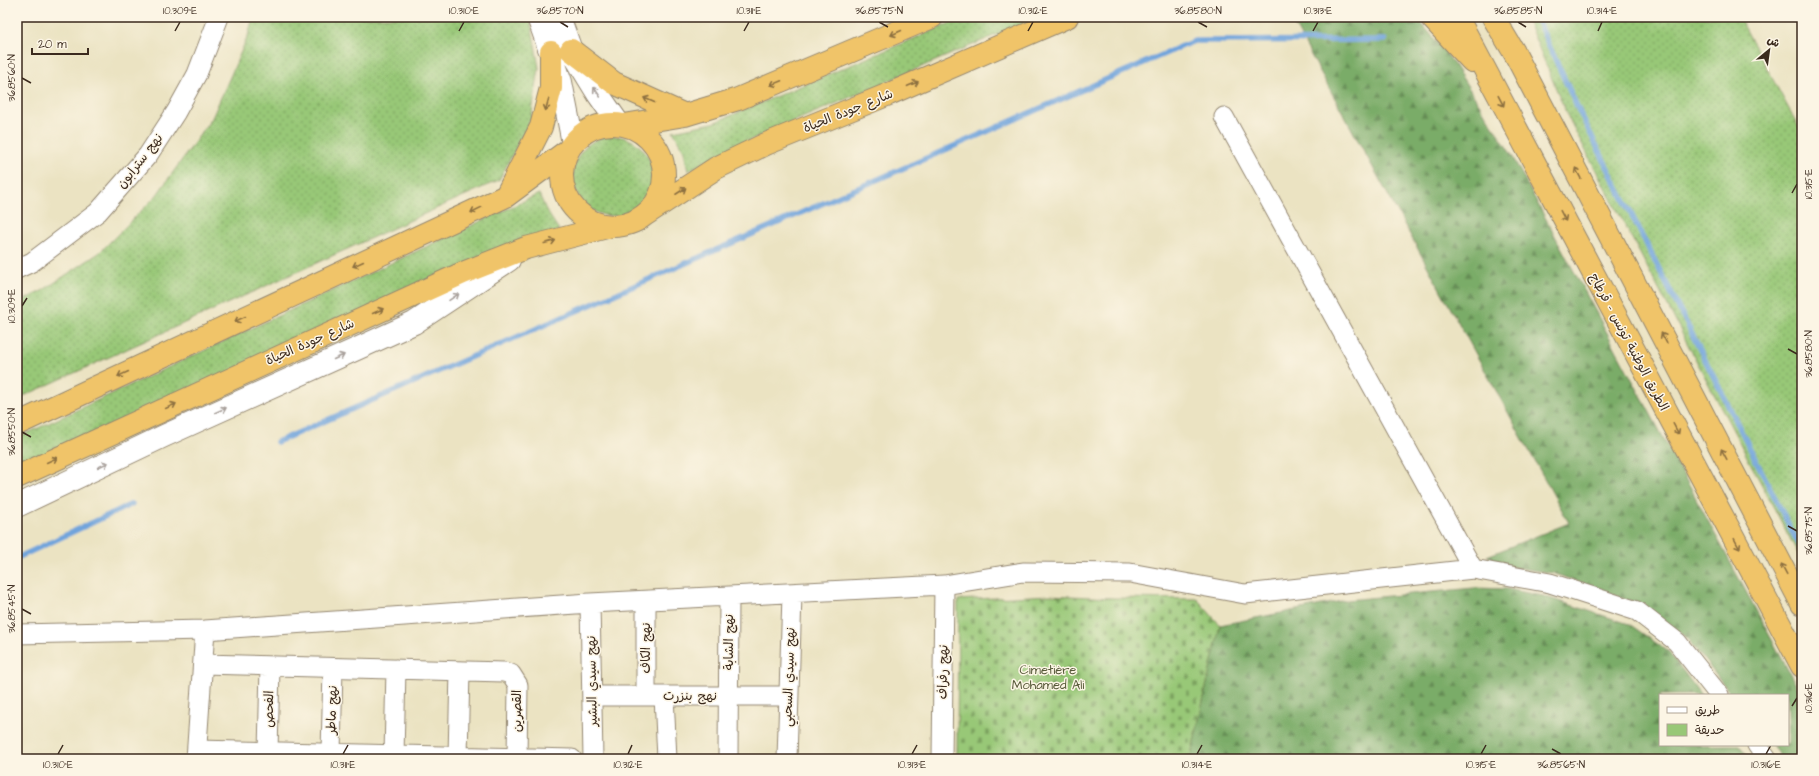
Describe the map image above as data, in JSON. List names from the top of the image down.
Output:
{
  "streets": {
    "highway": ["شارع جودة الحياة", "الطريق الوطنية تونس - قرطاج"],
    "street": [
      "نهج سترابون",
      "نهج الشابة",
      "نهج الكاف",
      "نهج رفراف",
      "نهج سيدي السحبي",
      "نهج سيدي البشير",
      "نهج بنزرت",
      "الفحص",
      "نهج ماطر",
      "القصرين"
    ]
  },
  "crossings": [
    ["نهج الشابة", "نهج بنزرت"],
    ["نهج الكاف", "نهج بنزرت"],
    ["نهج سيدي السحبي", "نهج بنزرت"],
    ["نهج سيدي البشير", "نهج بنزرت"]
  ],
  "parks": ["Cimetière Mohamed Ali"],
  "legend": ["طريق", "حديقة"],
  "scale_bar": "20 m",
  "north": "top right",
  "coordinates": [
    "10.309°E",
    "10.310°E",
    "36.8570°N",
    "10.311°E",
    "36.8575°N",
    "10.312°E",
    "36.8580°N",
    "10.313°E",
    "36.8585°N",
    "10.314°E",
    "36.8560°N",
    "10.315°E",
    "36.8550°N",
    "36.8545°N",
    "10.316°E",
    "36.8565°N"
  ]
}
